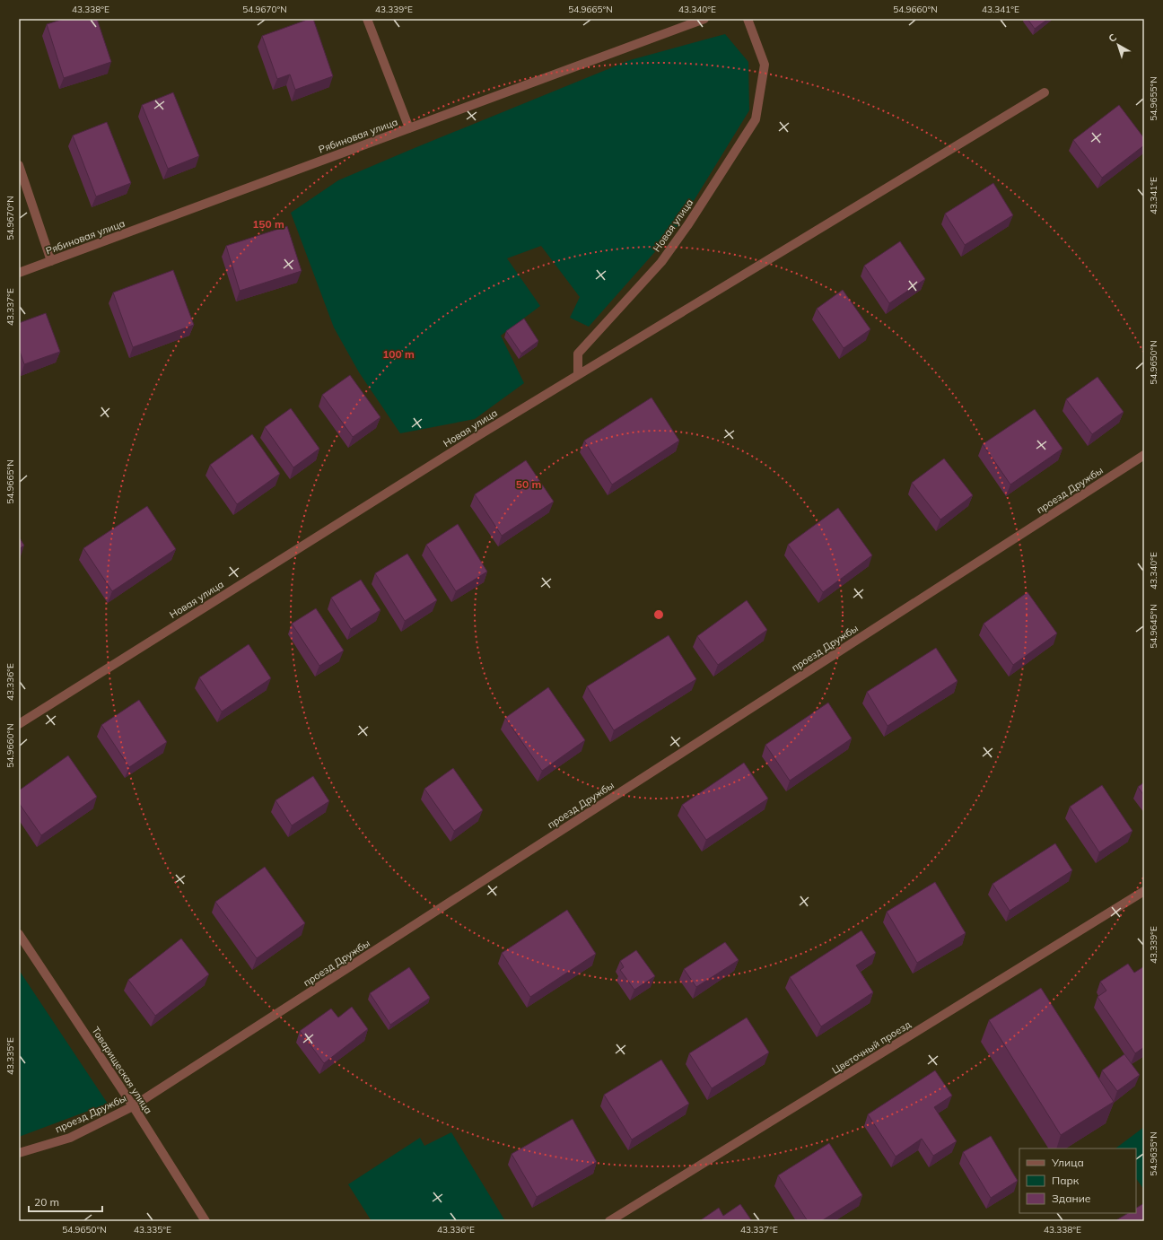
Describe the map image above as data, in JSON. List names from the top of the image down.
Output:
{
  "streets": {
    "street": [
      "Рябиновая улица",
      "Новая улица",
      "проезд Дружбы",
      "Цветочный проезд",
      "Товарищеская улица"
    ]
  },
  "crossings": [
    ["проезд Дружбы", "Товарищеская улица"]
  ],
  "legend": ["Улица", "Парк", "Здание"],
  "scale_bar": "20 m",
  "north": "top left",
  "coordinates": [
    "43.338°E",
    "54.9670°N",
    "43.339°E",
    "54.9665°N",
    "43.340°E",
    "54.9660°N",
    "43.341°E",
    "54.9655°N",
    "43.337°E",
    "54.9650°N",
    "54.9645°N",
    "43.336°E",
    "43.335°E",
    "54.9635°N"
  ],
  "rings": ["150 m", "100 m", "50 m"]
}
